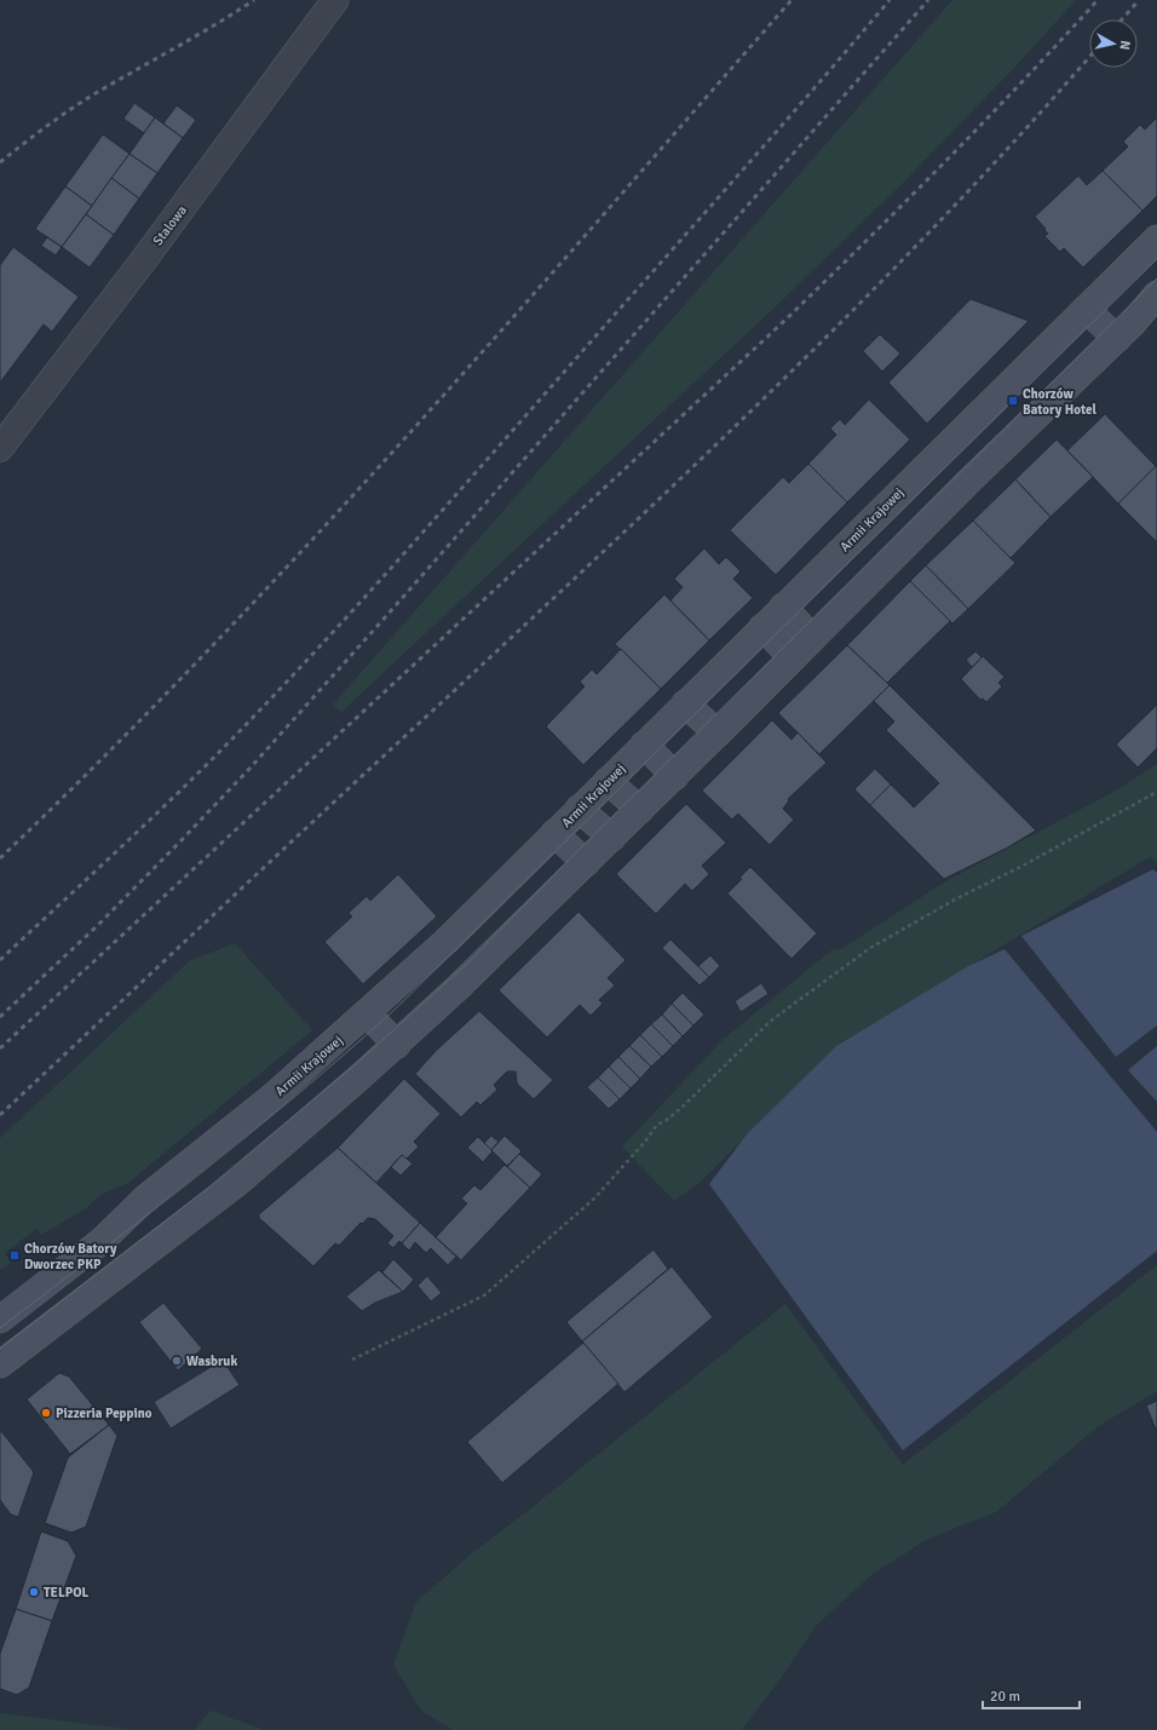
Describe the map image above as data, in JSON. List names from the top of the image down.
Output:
{
  "streets": {
    "street": ["Stalowa", "Armii Krajowej"]
  },
  "places": {
    "transit": ["Chorzów Batory Hotel", "Chorzów Batory Dworzec PKP"],
    "other": ["Wasbruk", "Pizzeria Peppino", "TELPOL"]
  },
  "scale_bar": "20 m",
  "north": "right"
}
